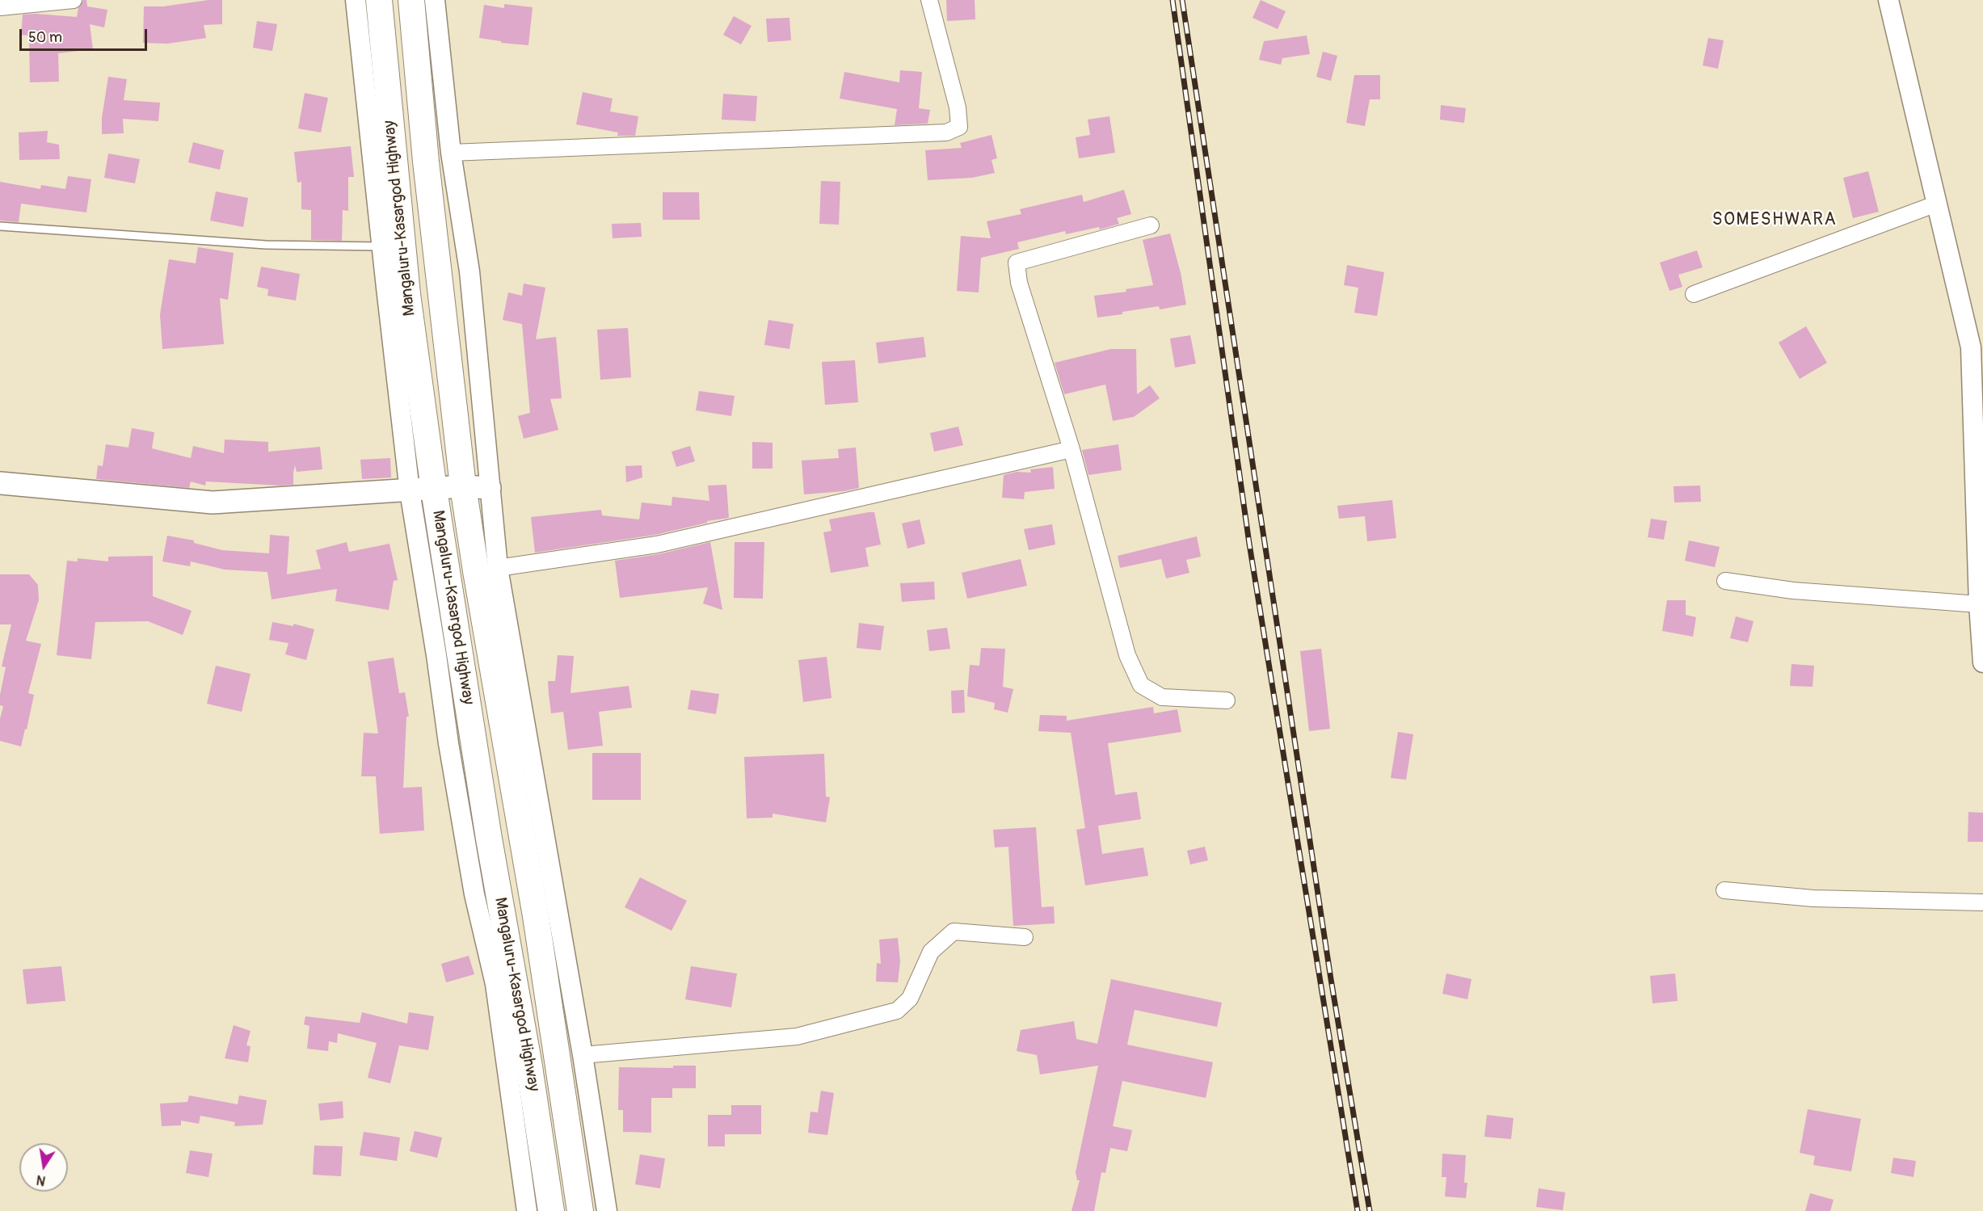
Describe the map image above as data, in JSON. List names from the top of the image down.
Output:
{
  "streets": {
    "highway": ["Mangaluru-Kasargod Highway"]
  },
  "districts": ["SOMESHWARA"],
  "scale_bar": "50 m",
  "north": "bottom"
}
